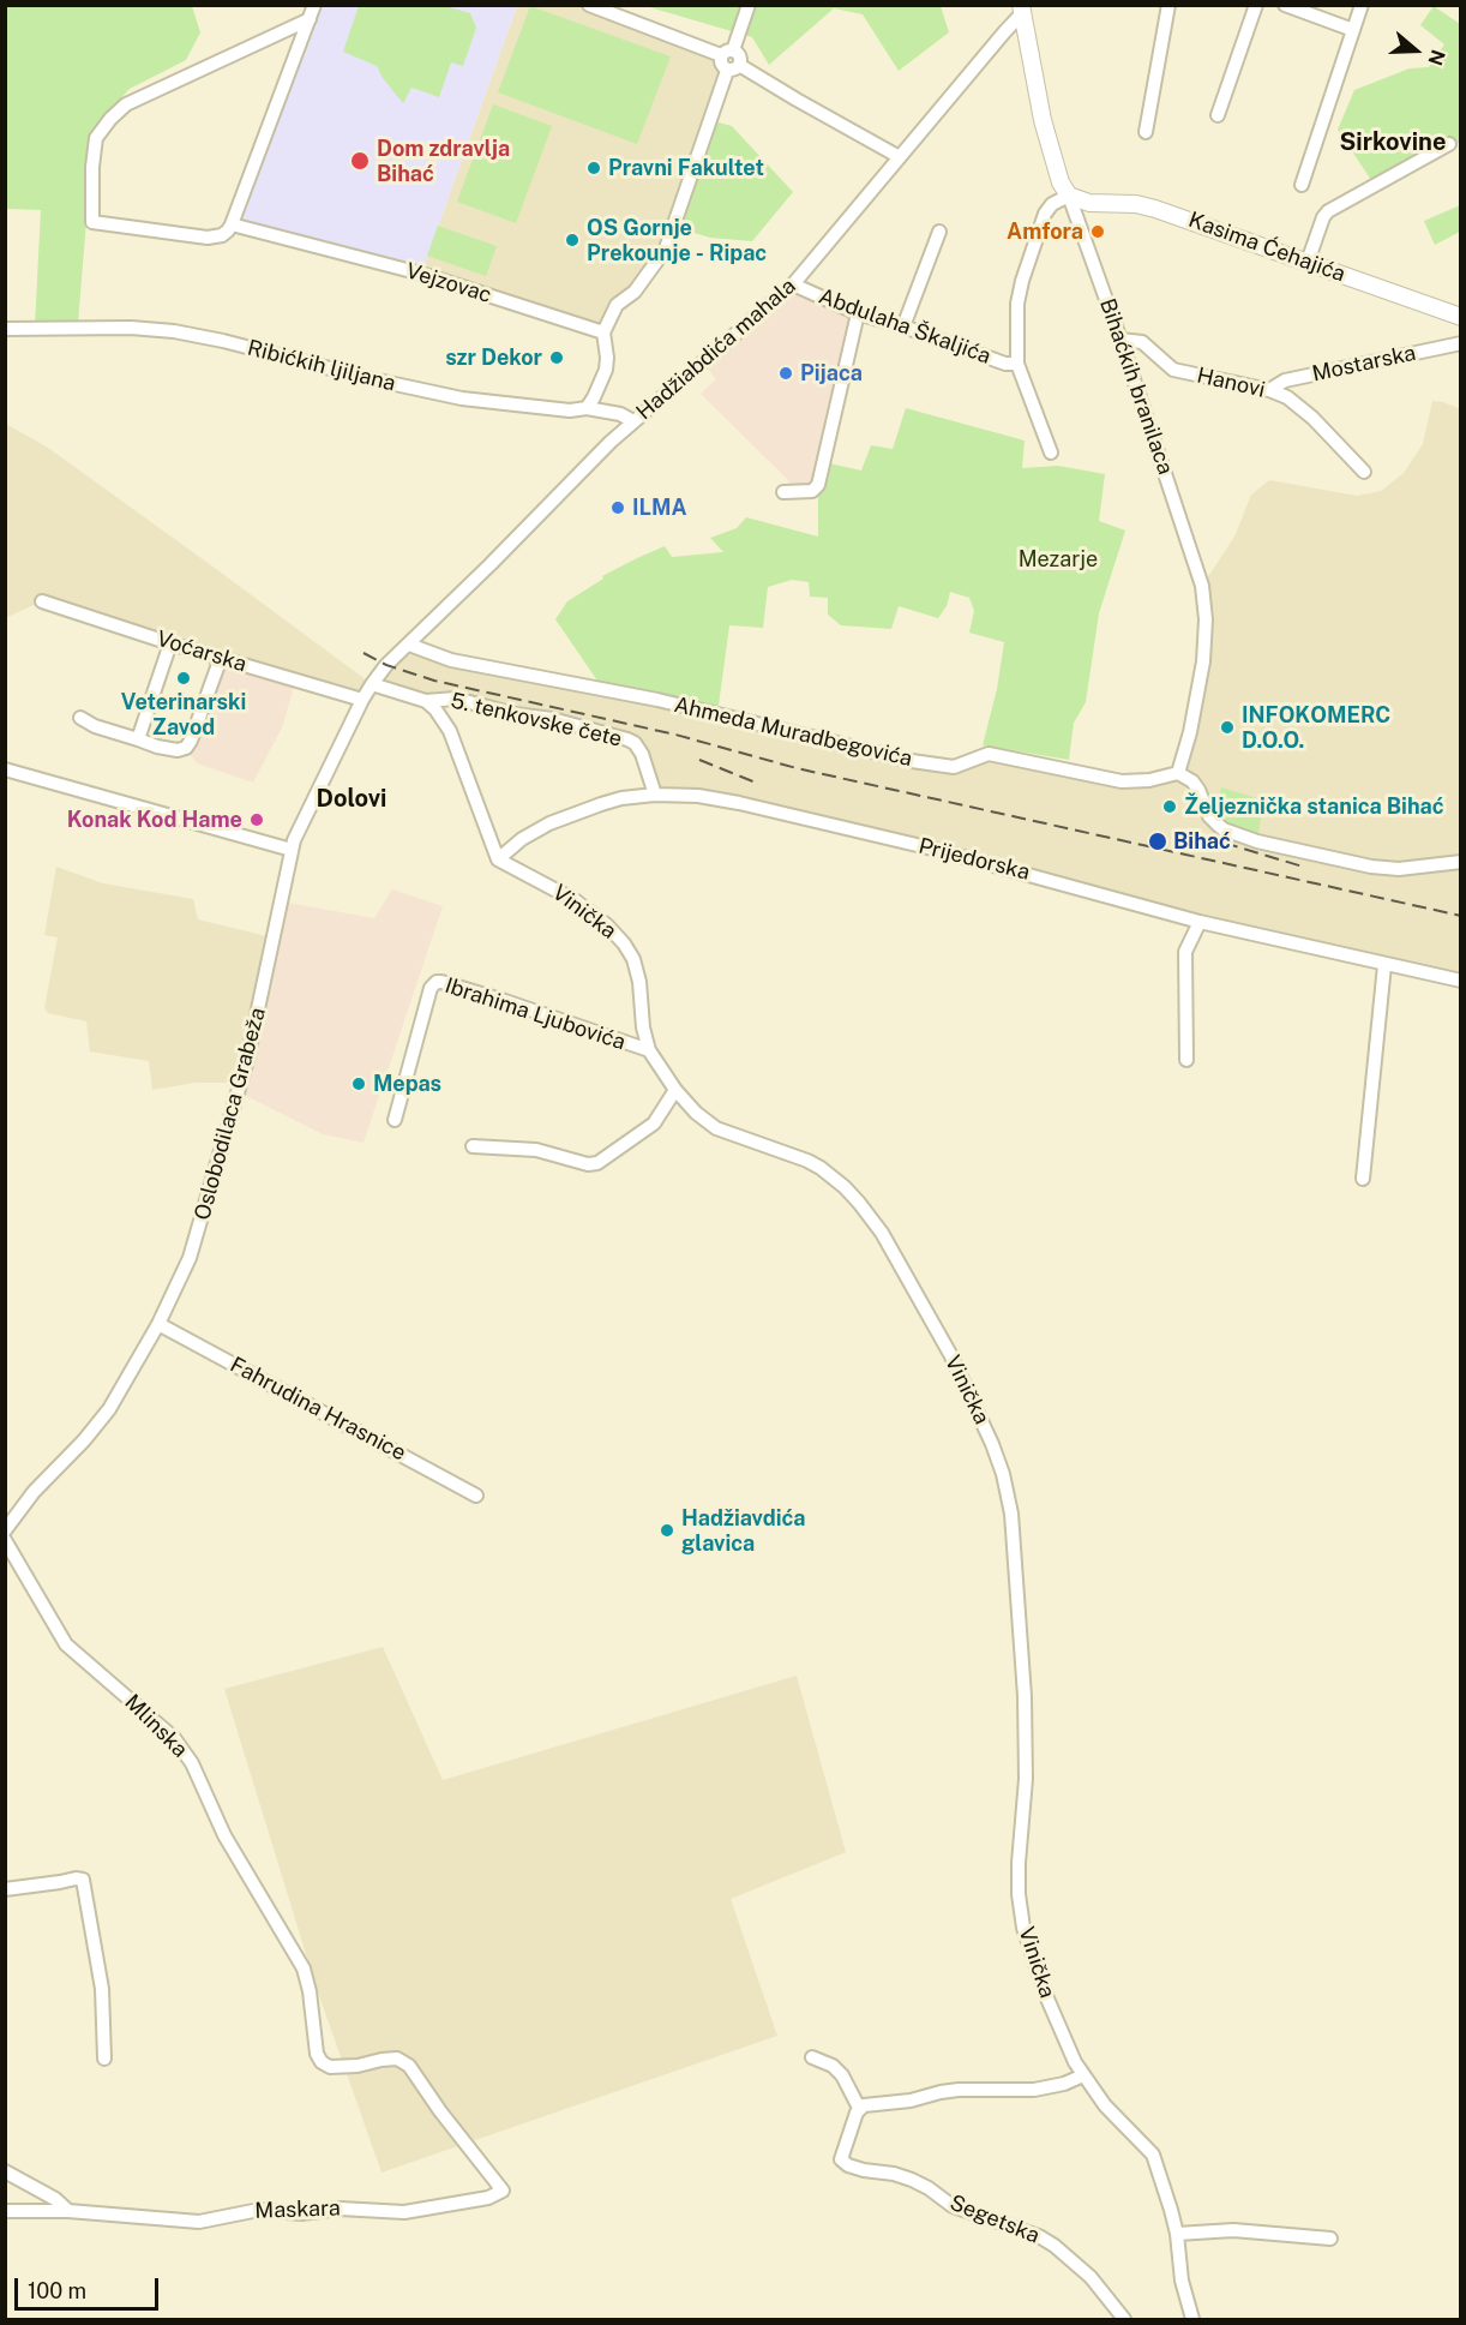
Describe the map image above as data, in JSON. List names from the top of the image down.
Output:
{
  "streets": {
    "main road": ["Kasima Ćehajića", "Bihaćkih branilaca"],
    "street": [
      "Vejzovac",
      "Abdulaha Škaljića",
      "Hadžiabdića mahala",
      "Mostarska",
      "Ribićkih ljiljana",
      "Hanovi",
      "Voćarska",
      "5. tenkovske čete",
      "Ahmeda Muradbegovića",
      "Prijedorska",
      "Vinička",
      "Ibrahima Ljubovića",
      "Oslobodilaca Grabeža",
      "Fahrudina Hrasnice",
      "Mlinska",
      "Maskara",
      "Segetska"
    ]
  },
  "crossings": [
    ["Kasima Ćehajića", "Bihaćkih branilaca"],
    ["Abdulaha Škaljića", "Hadžiabdića mahala"],
    ["Hadžiabdića mahala", "Ribićkih ljiljana"],
    ["Hadžiabdića mahala", "Bihaćkih branilaca"],
    ["Hadžiabdića mahala", "Ahmeda Muradbegovića"],
    ["Hadžiabdića mahala", "Oslobodilaca Grabeža"],
    ["Mostarska", "Hanovi"],
    ["Hanovi", "Bihaćkih branilaca"],
    ["Bihaćkih branilaca", "Ahmeda Muradbegovića"],
    ["Voćarska", "Oslobodilaca Grabeža"],
    ["5. tenkovske čete", "Prijedorska"],
    ["Prijedorska", "Vinička"],
    ["Vinička", "Ibrahima Ljubovića"],
    ["Oslobodilaca Grabeža", "Fahrudina Hrasnice"],
    ["Mlinska", "Maskara"]
  ],
  "districts": ["Sirkovine", "Dolovi"],
  "parks": ["Mezarje"],
  "places": [
    "Dom zdravlja Bihać",
    "Pravni Fakultet",
    "Amfora",
    "OS Gornje Prekounje - Ripac",
    "szr Dekor",
    "Pijaca",
    "ILMA",
    "Veterinarski Zavod",
    "INFOKOMERC D.O.O.",
    "Željeznička stanica Bihać",
    "Konak Kod Hame",
    "Bihać",
    "Mepas",
    "Hadžiavdića glavica"
  ],
  "scale_bar": "100 m",
  "north": "right"
}
